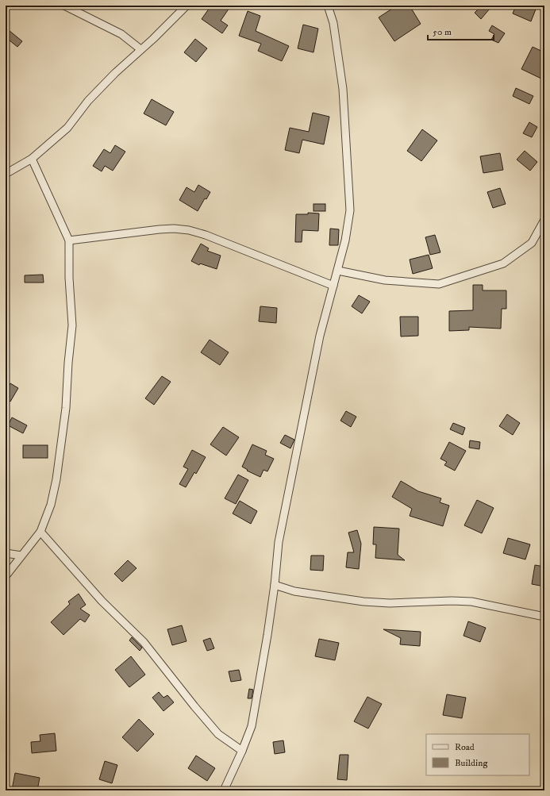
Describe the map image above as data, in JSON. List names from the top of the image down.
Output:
{
  "legend": ["Road", "Building"],
  "scale_bar": "50 m"
}
